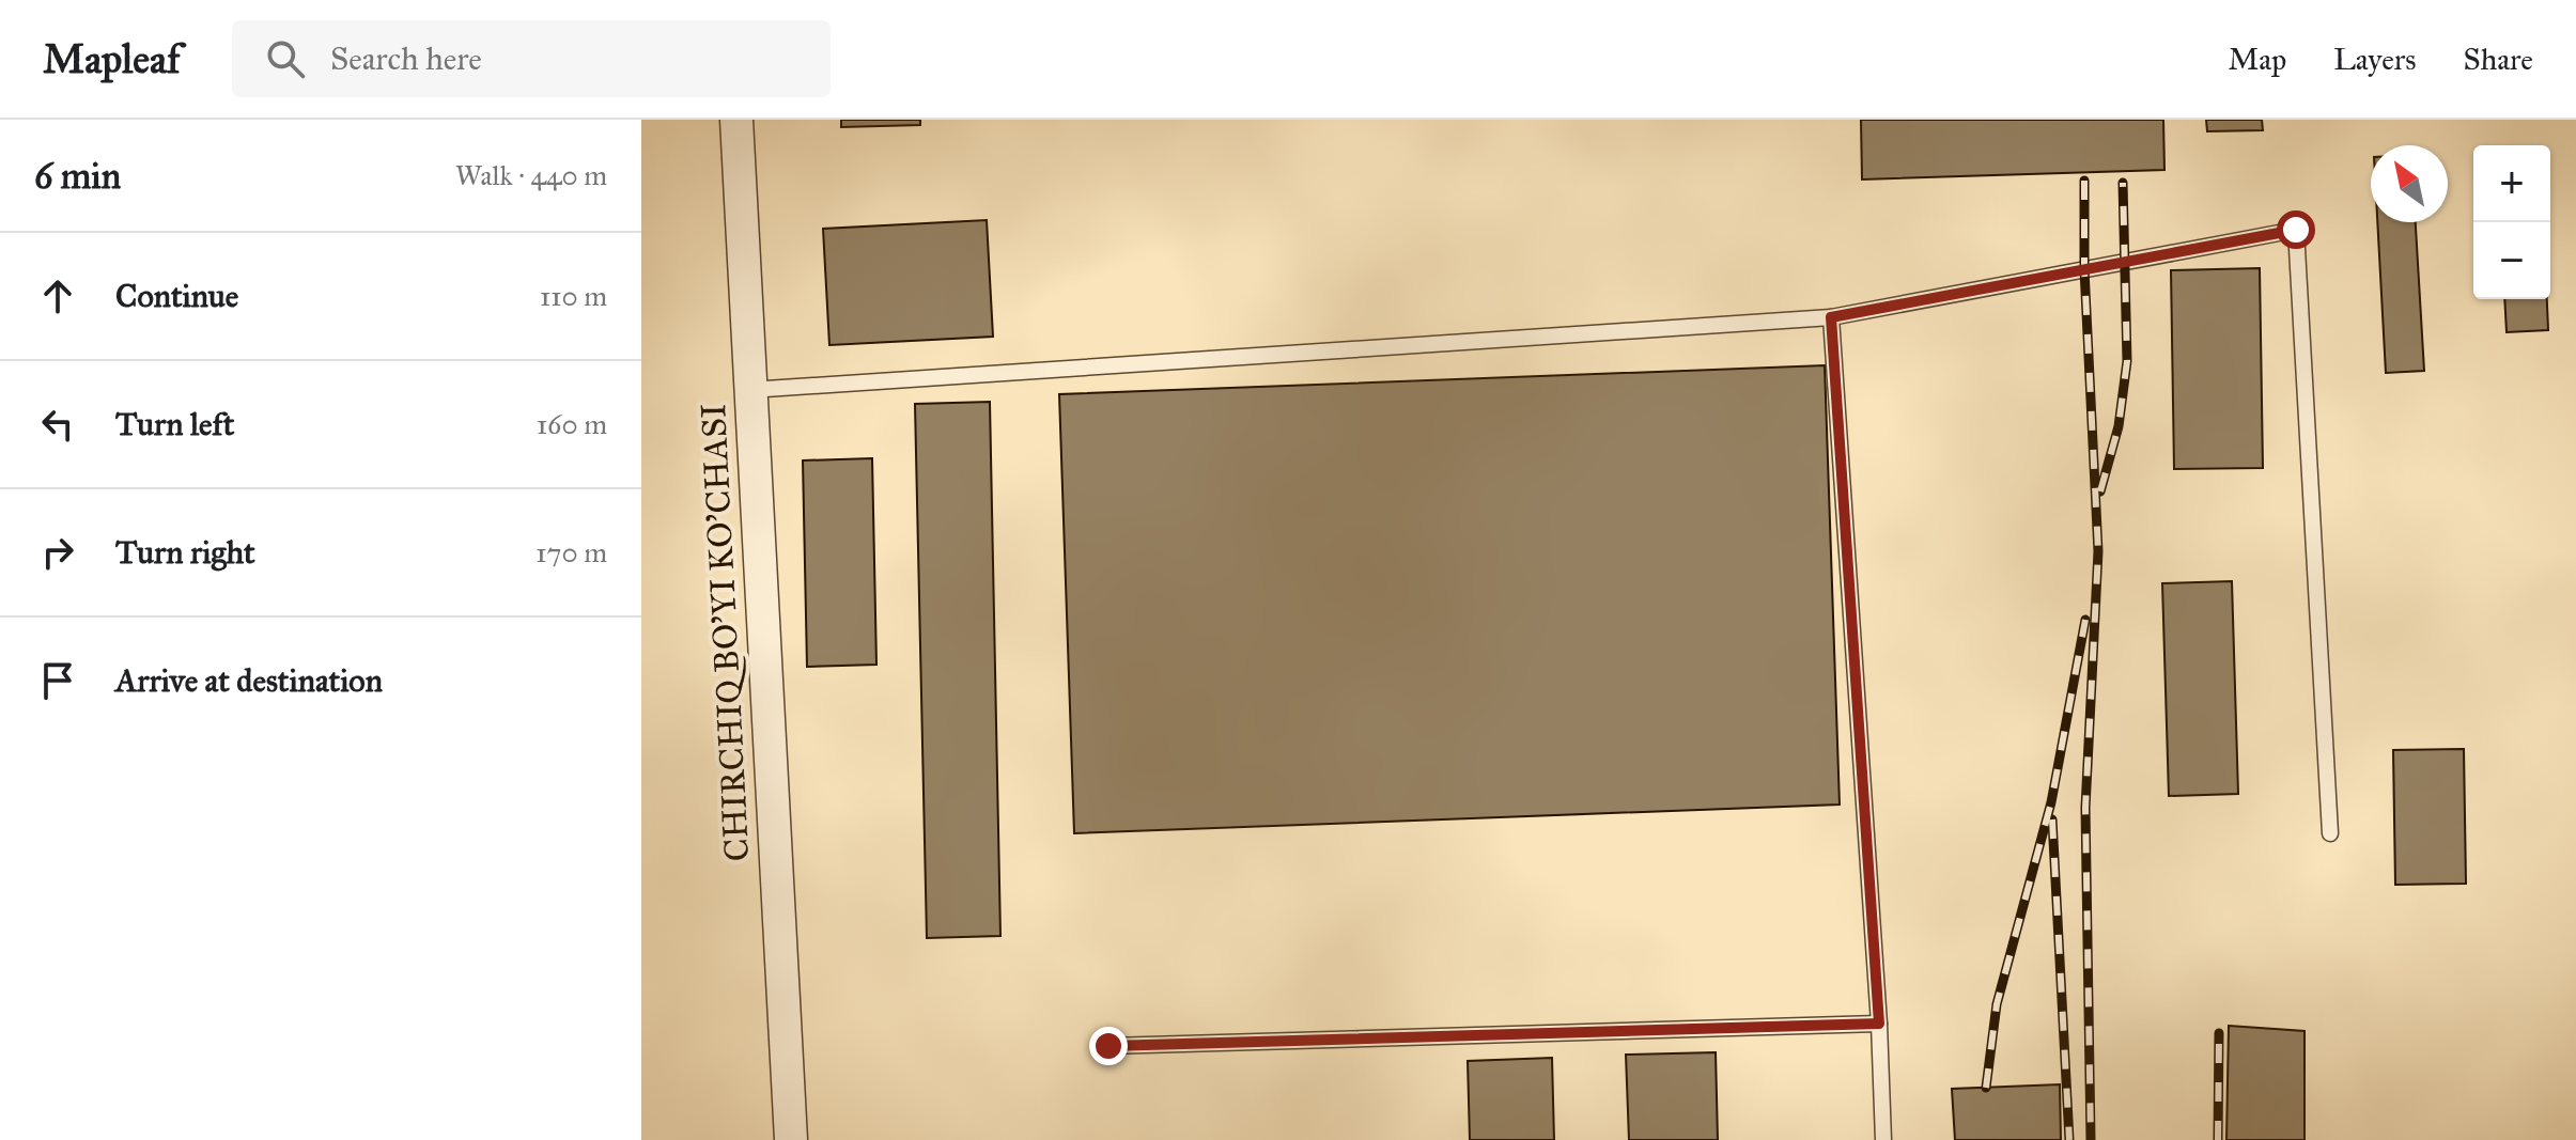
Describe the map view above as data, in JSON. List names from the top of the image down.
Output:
{
  "streets": {
    "street": ["CHIRCHIQ BO'YI KO'CHASI"]
  },
  "north": "top left",
  "page": {
    "header": "Mapleaf",
    "search": "Search here",
    "nav": ["Map", "Layers", "Share"],
    "heading": ["6 min", "Walk · 440 m"],
    "map_buttons": ["+", "−"],
    "list": [
      ["Continue", "110 m"],
      ["Turn left", "160 m"],
      ["Turn right", "170 m"],
      "Arrive at destination"
    ]
  }
}
